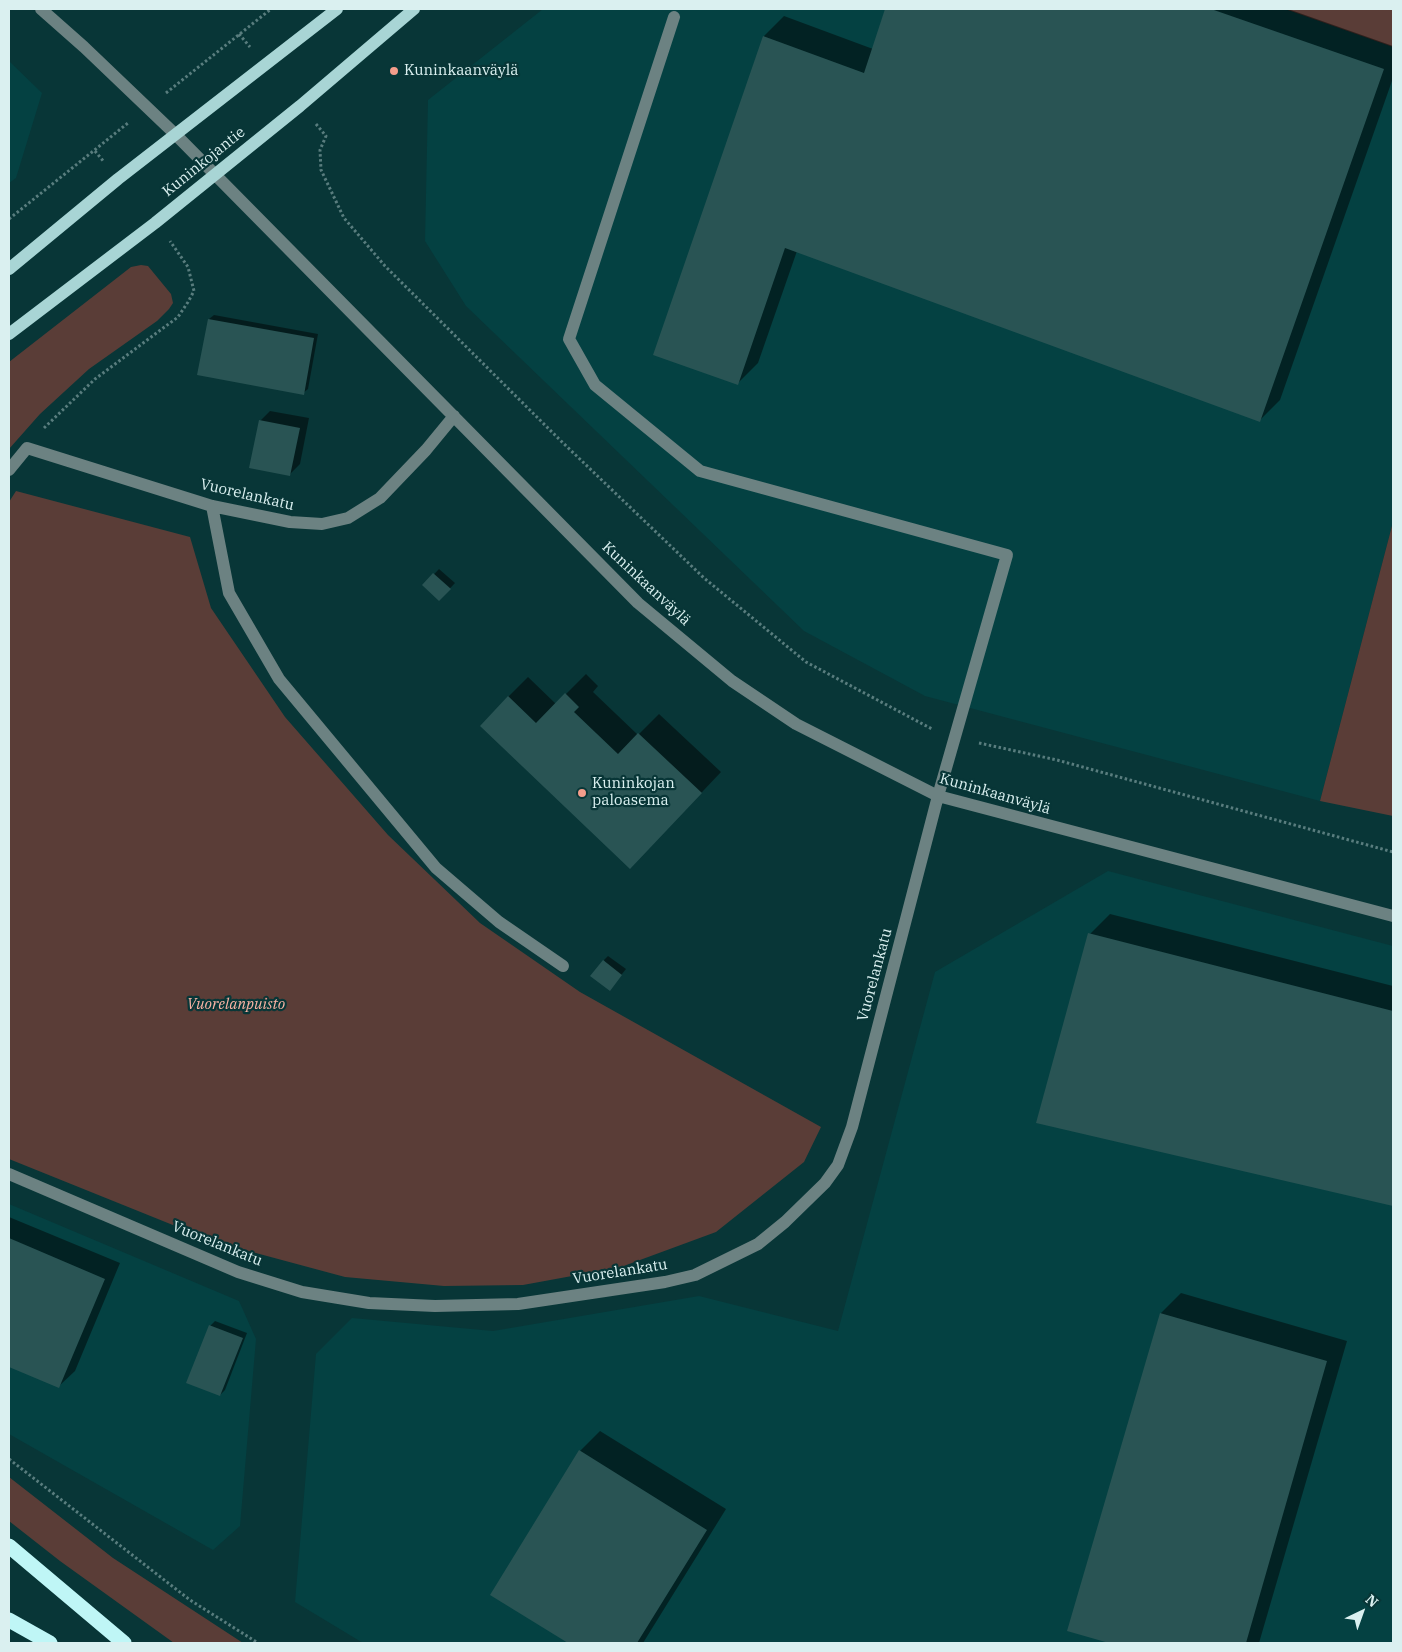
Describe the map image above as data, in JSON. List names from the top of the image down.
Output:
{
  "streets": {
    "main road": ["Kuninkojantie"],
    "street": ["Vuorelankatu", "Kuninkaanväylä"]
  },
  "crossings": [
    ["Kuninkojantie", "Kuninkaanväylä"],
    ["Vuorelankatu", "Kuninkaanväylä"]
  ],
  "parks": ["Vuorelanpuisto"],
  "places": ["Kuninkaanväylä", "Kuninkojan paloasema"],
  "north": "top right"
}
